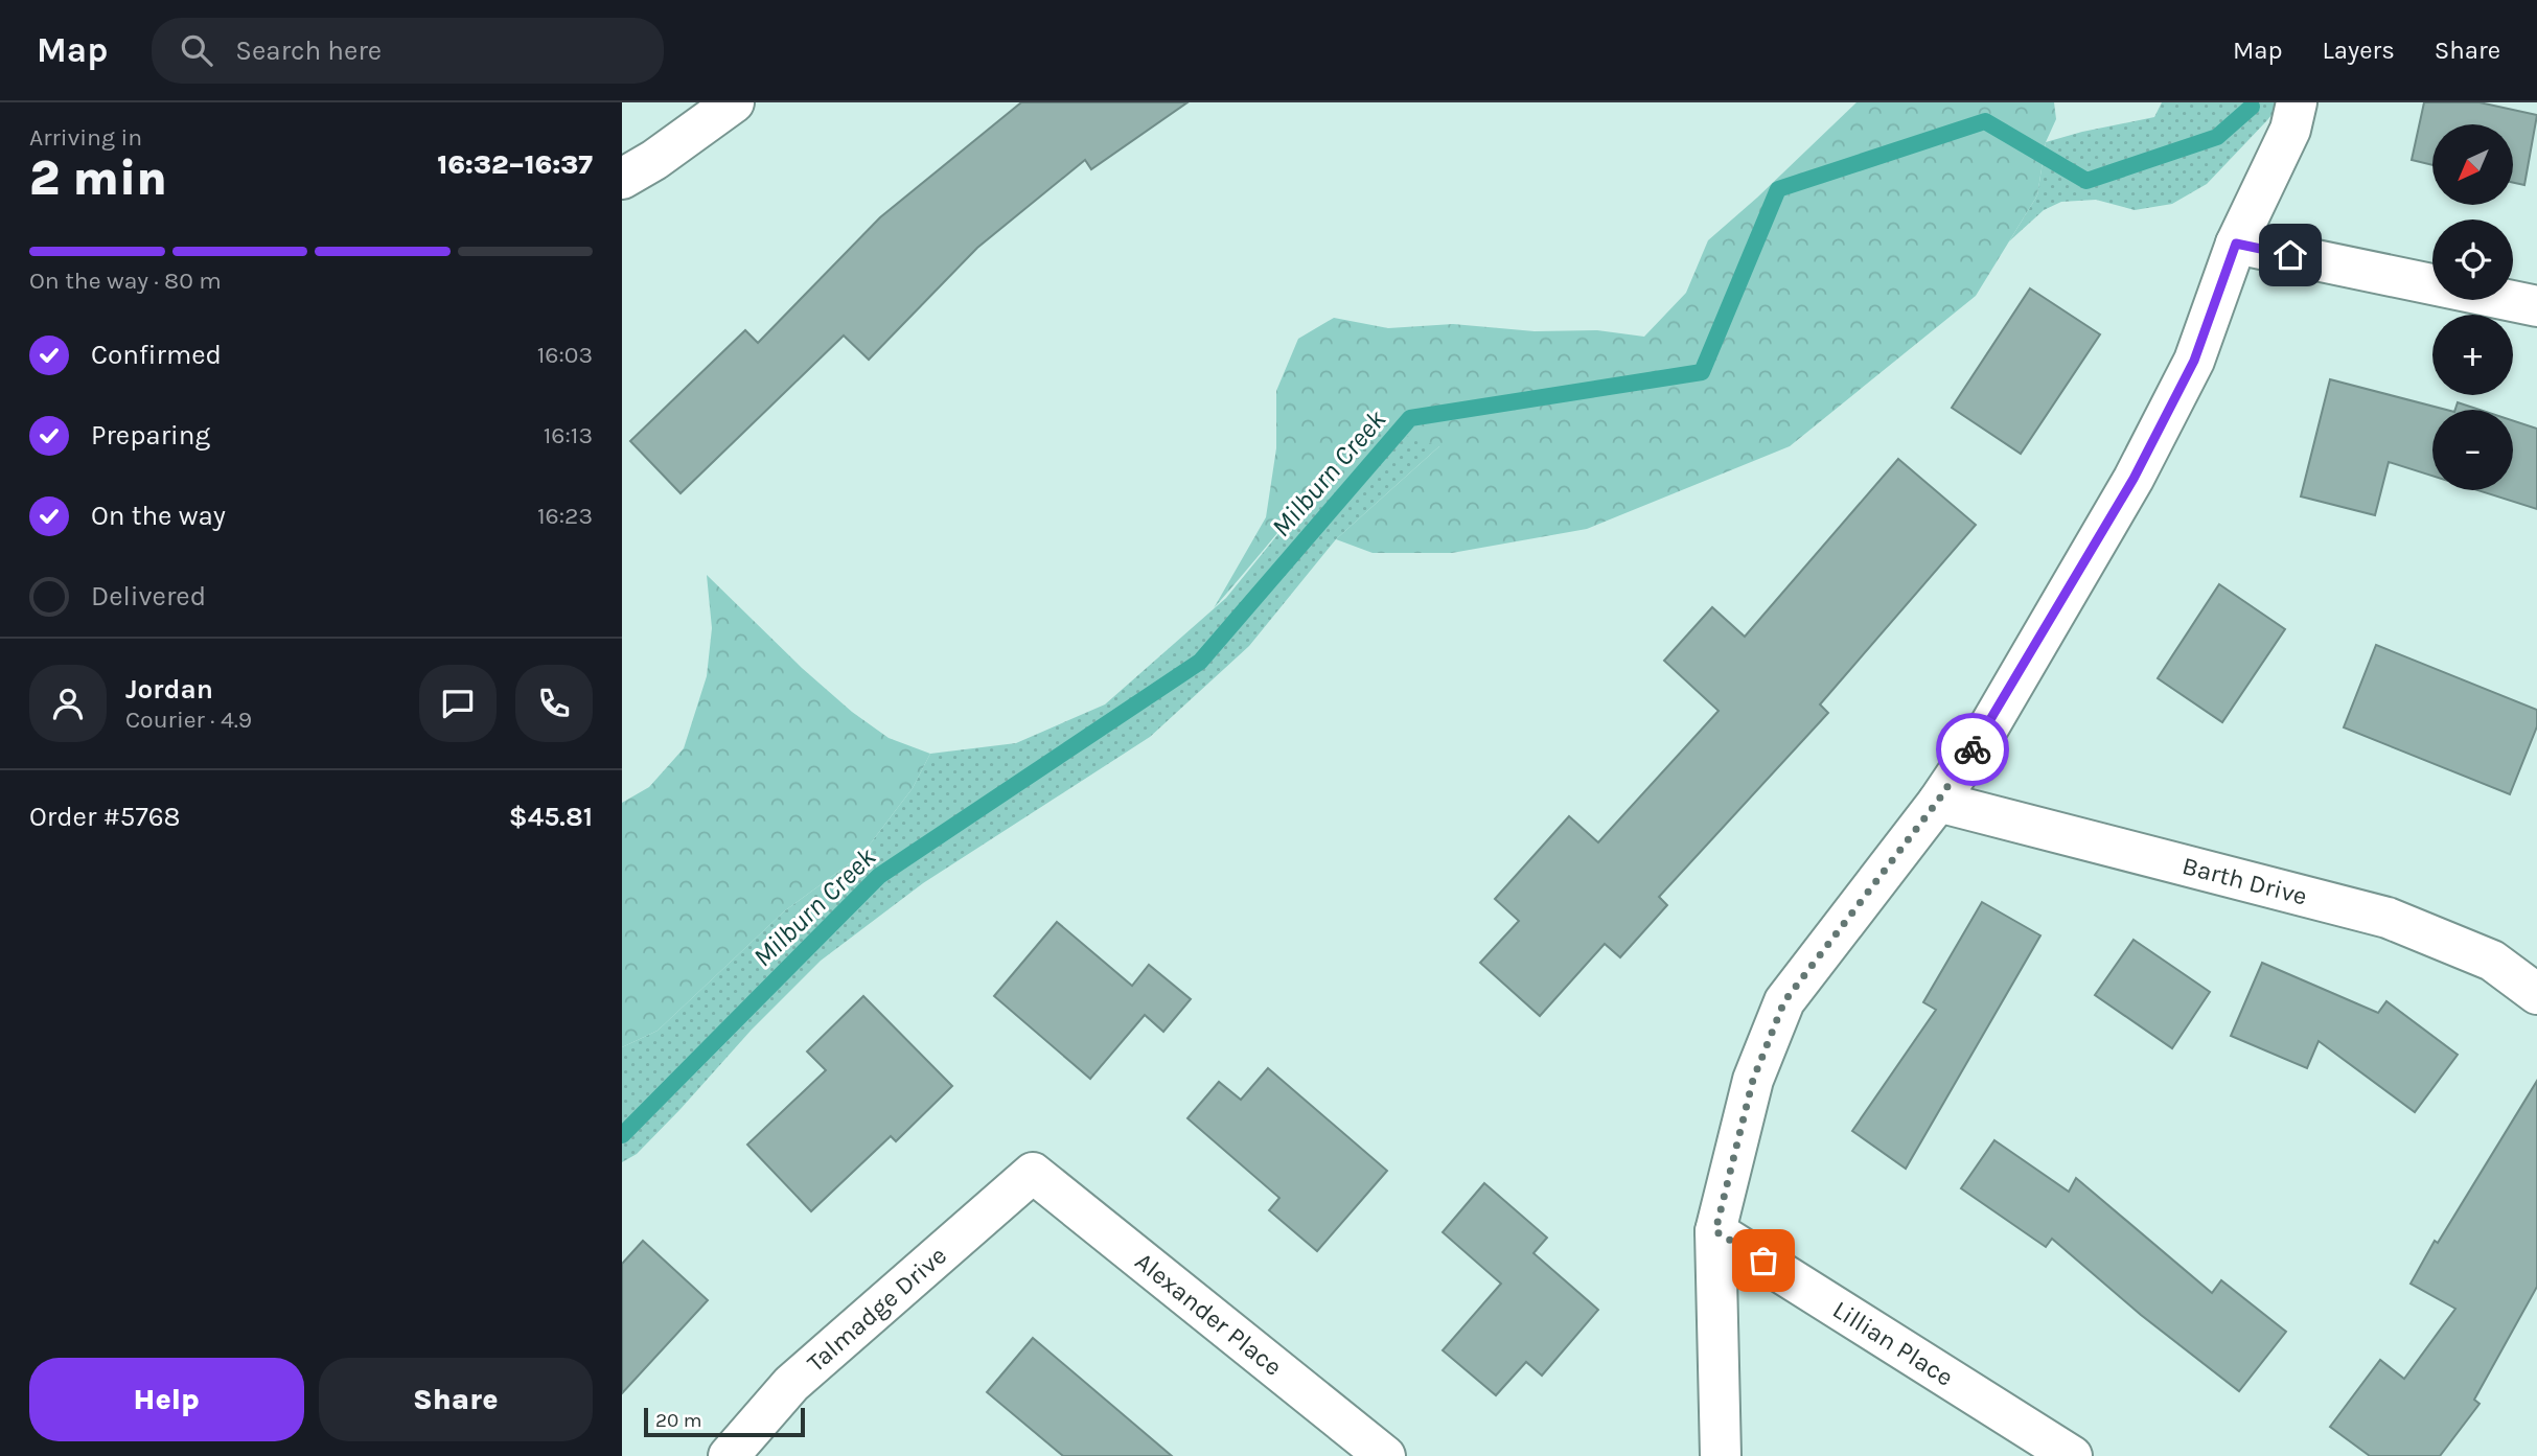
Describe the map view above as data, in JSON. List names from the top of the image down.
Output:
{
  "streets": {
    "street": [
      "Barth Drive",
      "Talmadge Drive",
      "Alexander Place",
      "Lillian Place"
    ]
  },
  "crossings": [
    ["Talmadge Drive", "Alexander Place"]
  ],
  "water": ["Milburn Creek"],
  "scale_bar": "20 m",
  "north": "bottom left",
  "page": {
    "header": "Map",
    "search": "Search here",
    "nav": ["Map", "Layers", "Share"],
    "heading": ["2 min", "Arriving in", "16:32–16:37"],
    "panel": [
      "Jordan",
      "Courier · 4.9",
      "Order #5768",
      "$45.81"
    ],
    "map_buttons": ["+", "−"],
    "bar": "On the way · 80 m",
    "list": [
      ["Confirmed", "16:03"],
      ["Preparing", "16:13"],
      ["On the way", "16:23"],
      "Delivered"
    ],
    "buttons": ["Help", "Share"],
    "scale": "20 m"
  }
}
